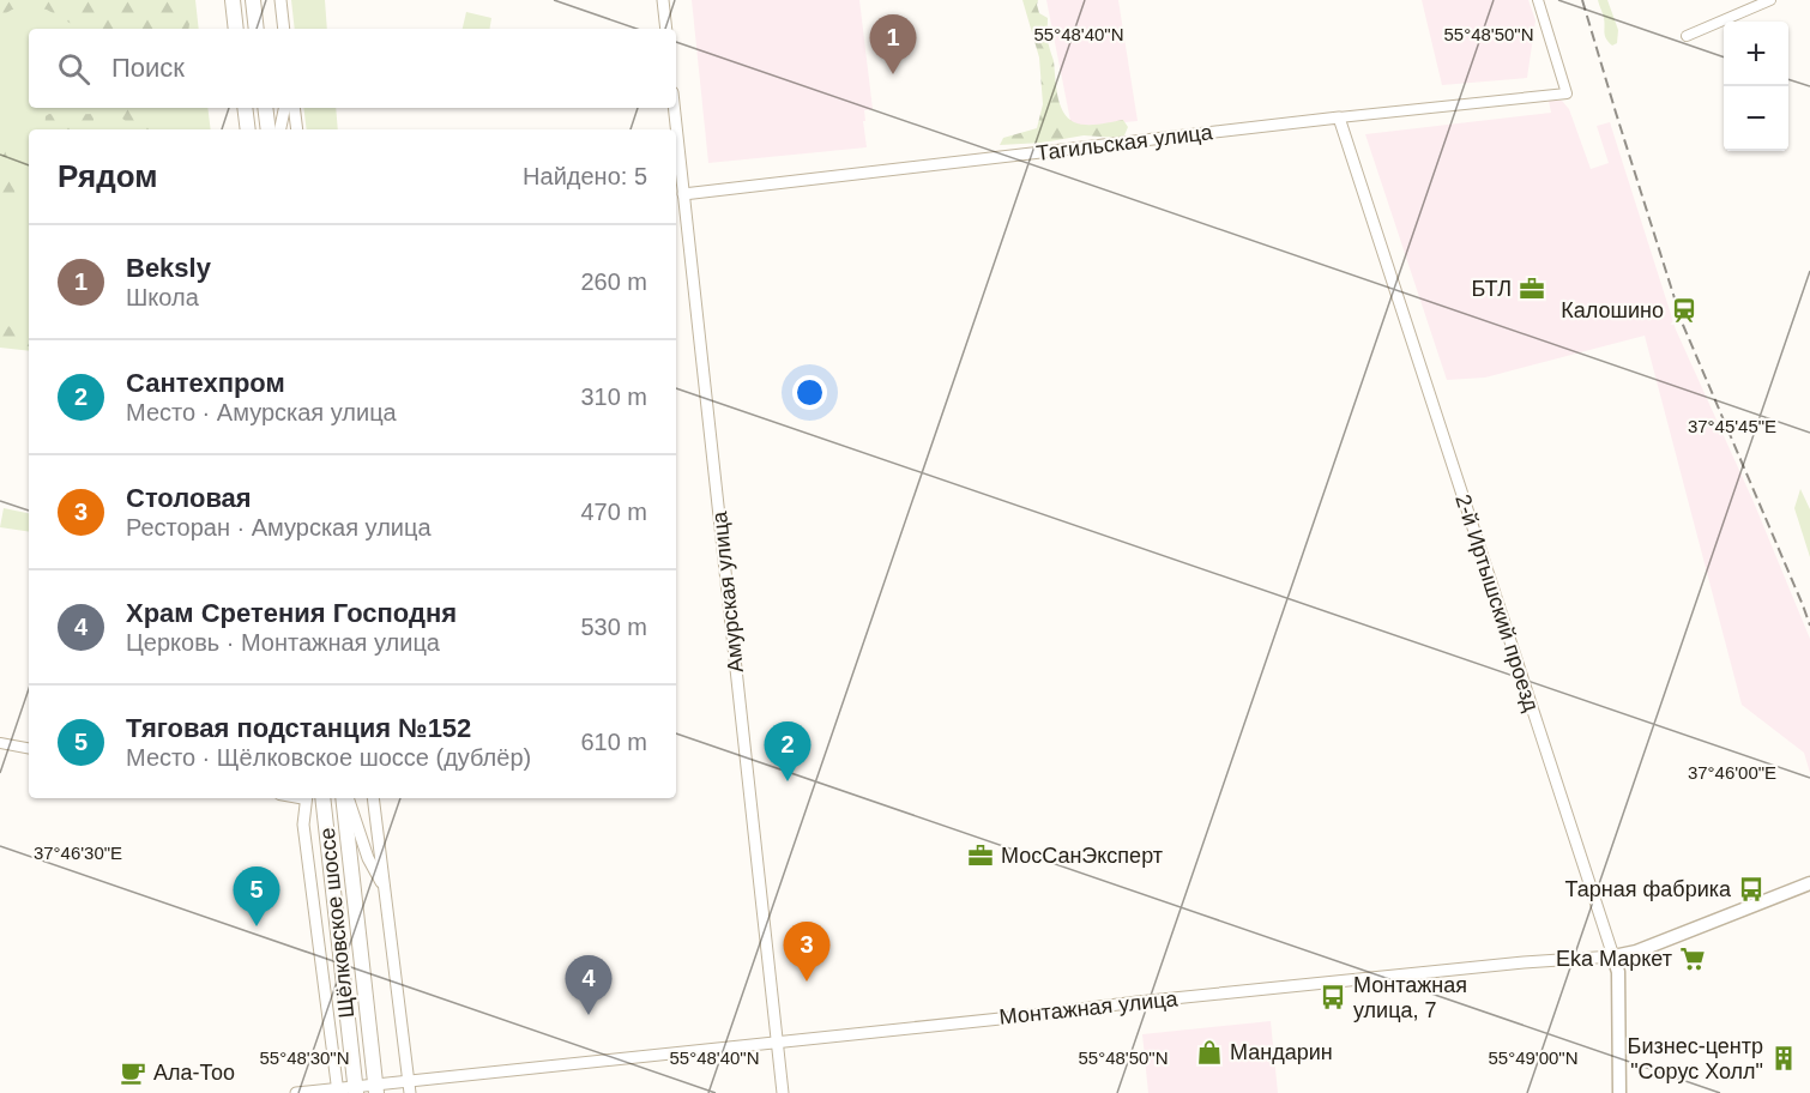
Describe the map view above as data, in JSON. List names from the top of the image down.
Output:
{
  "streets": {
    "main road": ["2-й Иртышский проезд", "Щёлковское шоссе", "Монтажная улица"],
    "street": ["Тагильская улица", "Амурская улица"]
  },
  "crossings": [
    ["Тагильская улица", "Амурская улица"],
    ["Тагильская улица", "2-й Иртышский проезд"],
    ["Амурская улица", "Монтажная улица"],
    ["2-й Иртышский проезд", "Монтажная улица"],
    ["Щёлковское шоссе", "Монтажная улица"]
  ],
  "places": {
    "office": ["БТЛ", "МосСанЭксперт"],
    "station": ["Калошино"],
    "bus stop": ["Тарная фабрика", "Монтажная улица, 7"],
    "supermarket": ["Eka Маркет"],
    "shop": ["Мандарин"],
    "building": ["Бизнес-центр \"Сорус Холл\""],
    "cafe": ["Ала-Тоо"]
  },
  "page": {
    "pins": [
      "1",
      "2",
      "5",
      "3",
      "4"
    ],
    "map_buttons": ["+", "−"],
    "search": "Поиск",
    "heading": ["Рядом", "Найдено: 5"],
    "list": [
      {
        "mark": "1",
        "name": "Beksly",
        "note": "Школа",
        "value": "260 m"
      },
      {
        "mark": "2",
        "name": "Сантехпром",
        "note": "Место · Амурская улица",
        "value": "310 m"
      },
      {
        "mark": "3",
        "name": "Столовая",
        "note": "Ресторан · Амурская улица",
        "value": "470 m"
      },
      {
        "mark": "4",
        "name": "Храм Сретения Господня",
        "note": "Церковь · Монтажная улица",
        "value": "530 m"
      },
      {
        "mark": "5",
        "name": "Тяговая подстанция №152",
        "note": "Место · Щёлковское шоссе (дублёр)",
        "value": "610 m"
      }
    ]
  },
  "coordinates": [
    "55°48'40\"N",
    "55°48'50\"N",
    "37°45'45\"E",
    "37°46'00\"E",
    "37°46'30\"E",
    "55°48'30\"N",
    "55°49'00\"N"
  ]
}
